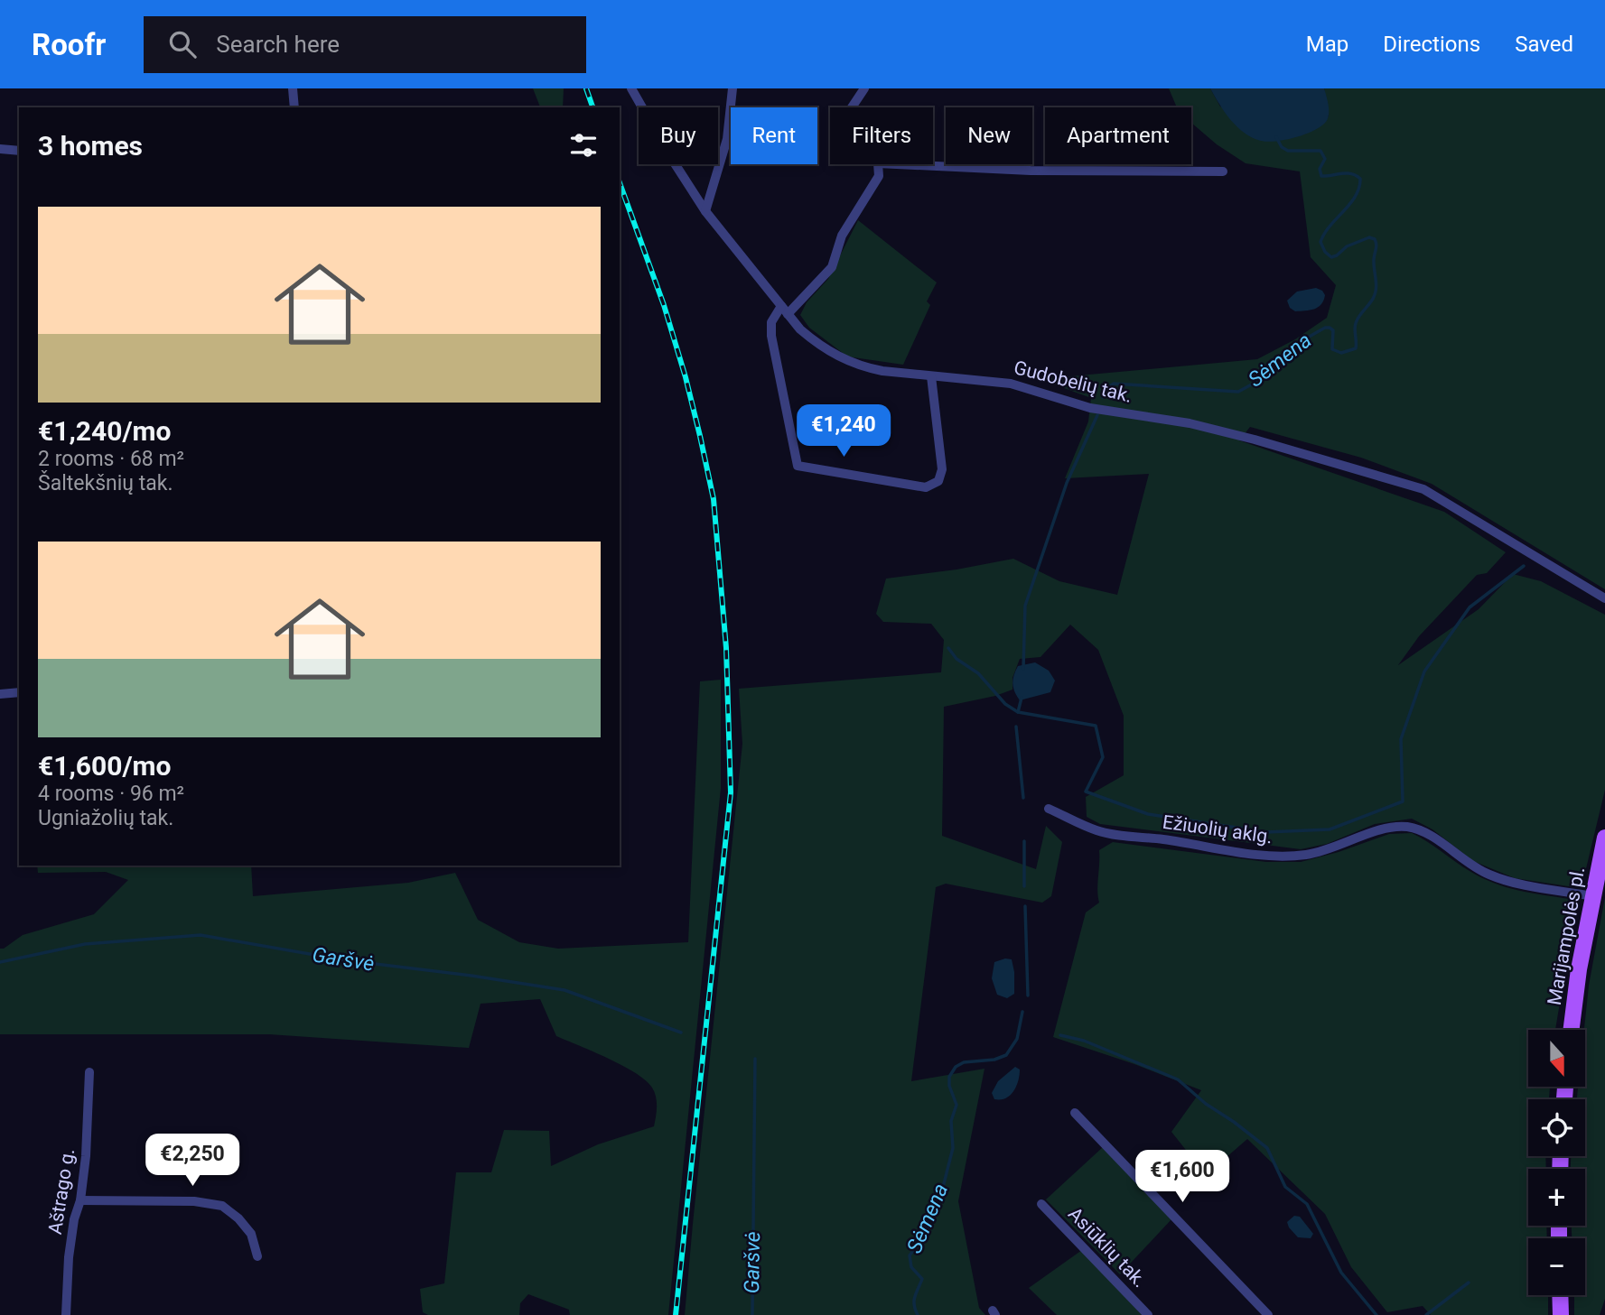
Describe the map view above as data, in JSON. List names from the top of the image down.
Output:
{
  "streets": {
    "main road": ["Marijampolės pl."],
    "street": [
      "Gudobelių tak.",
      "Ežiuolių aklg.",
      "Aštrago g.",
      "Asiūklių tak."
    ]
  },
  "crossings": [
    ["Ežiuolių aklg.", "Marijampolės pl."]
  ],
  "water": ["Sėmena", "Garšvė"],
  "north": "bottom",
  "page": {
    "header": "Roofr",
    "search": "Search here",
    "nav": ["Map", "Directions", "Saved"],
    "chip": [
      "Buy",
      "Rent",
      "Filters",
      "New",
      "Apartment"
    ],
    "heading": "3 homes",
    "list": [
      {
        "name": "€1,240/mo",
        "note": "2 rooms · 68 m² · Šaltekšnių tak."
      },
      {
        "name": "€1,600/mo",
        "note": "4 rooms · 96 m² · Ugniažolių tak."
      }
    ],
    "price": ["€1,240", "€2,250", "€1,600"],
    "map_buttons": ["+", "−"]
  }
}
